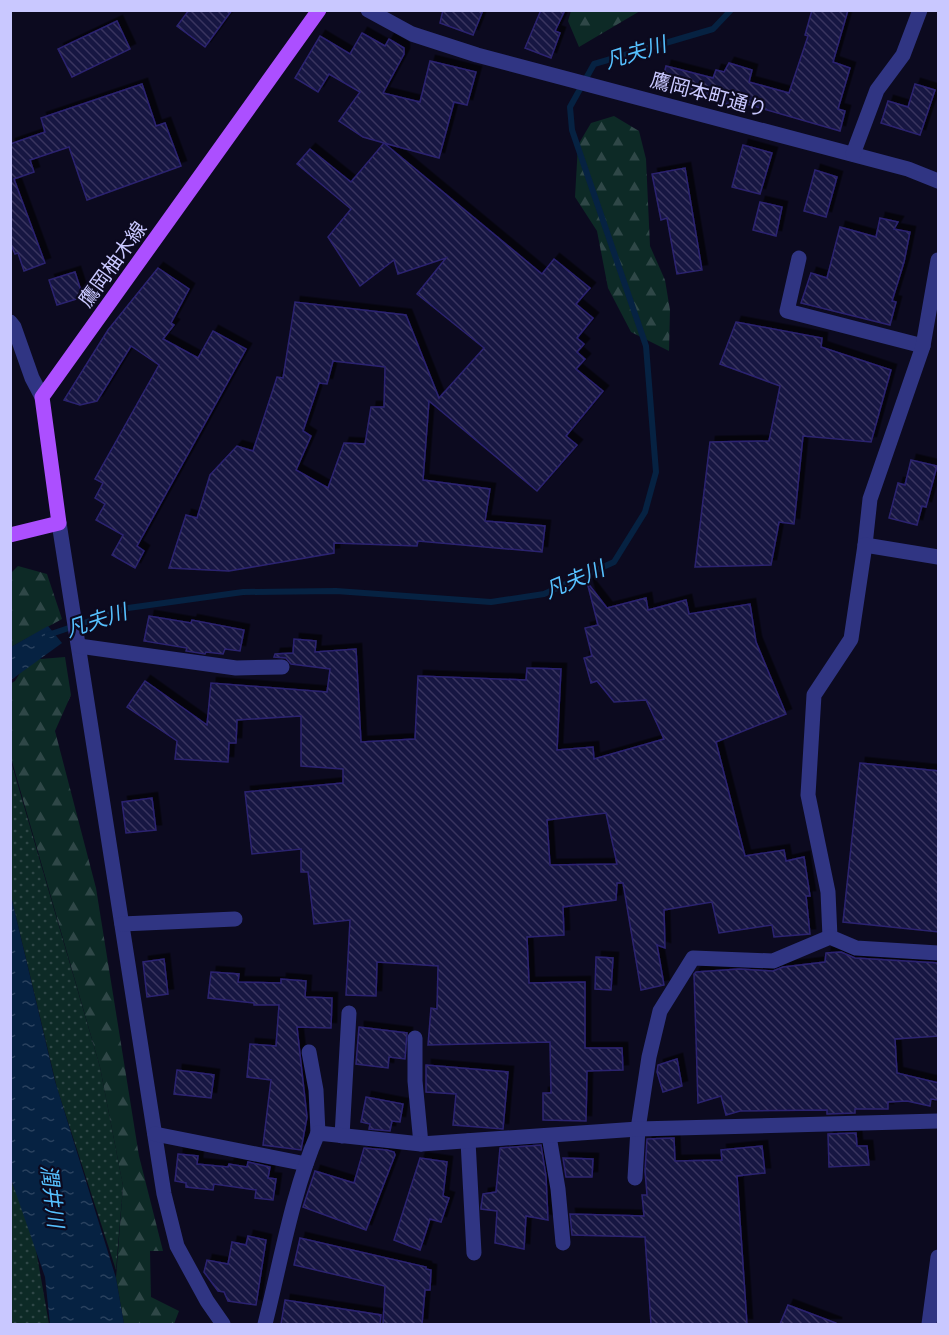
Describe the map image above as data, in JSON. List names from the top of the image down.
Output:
{
  "streets": {
    "main road": ["鷹岡柚木線"],
    "street": ["鷹岡本町通り"]
  },
  "water": ["凡夫川", "潤井川"]
}
